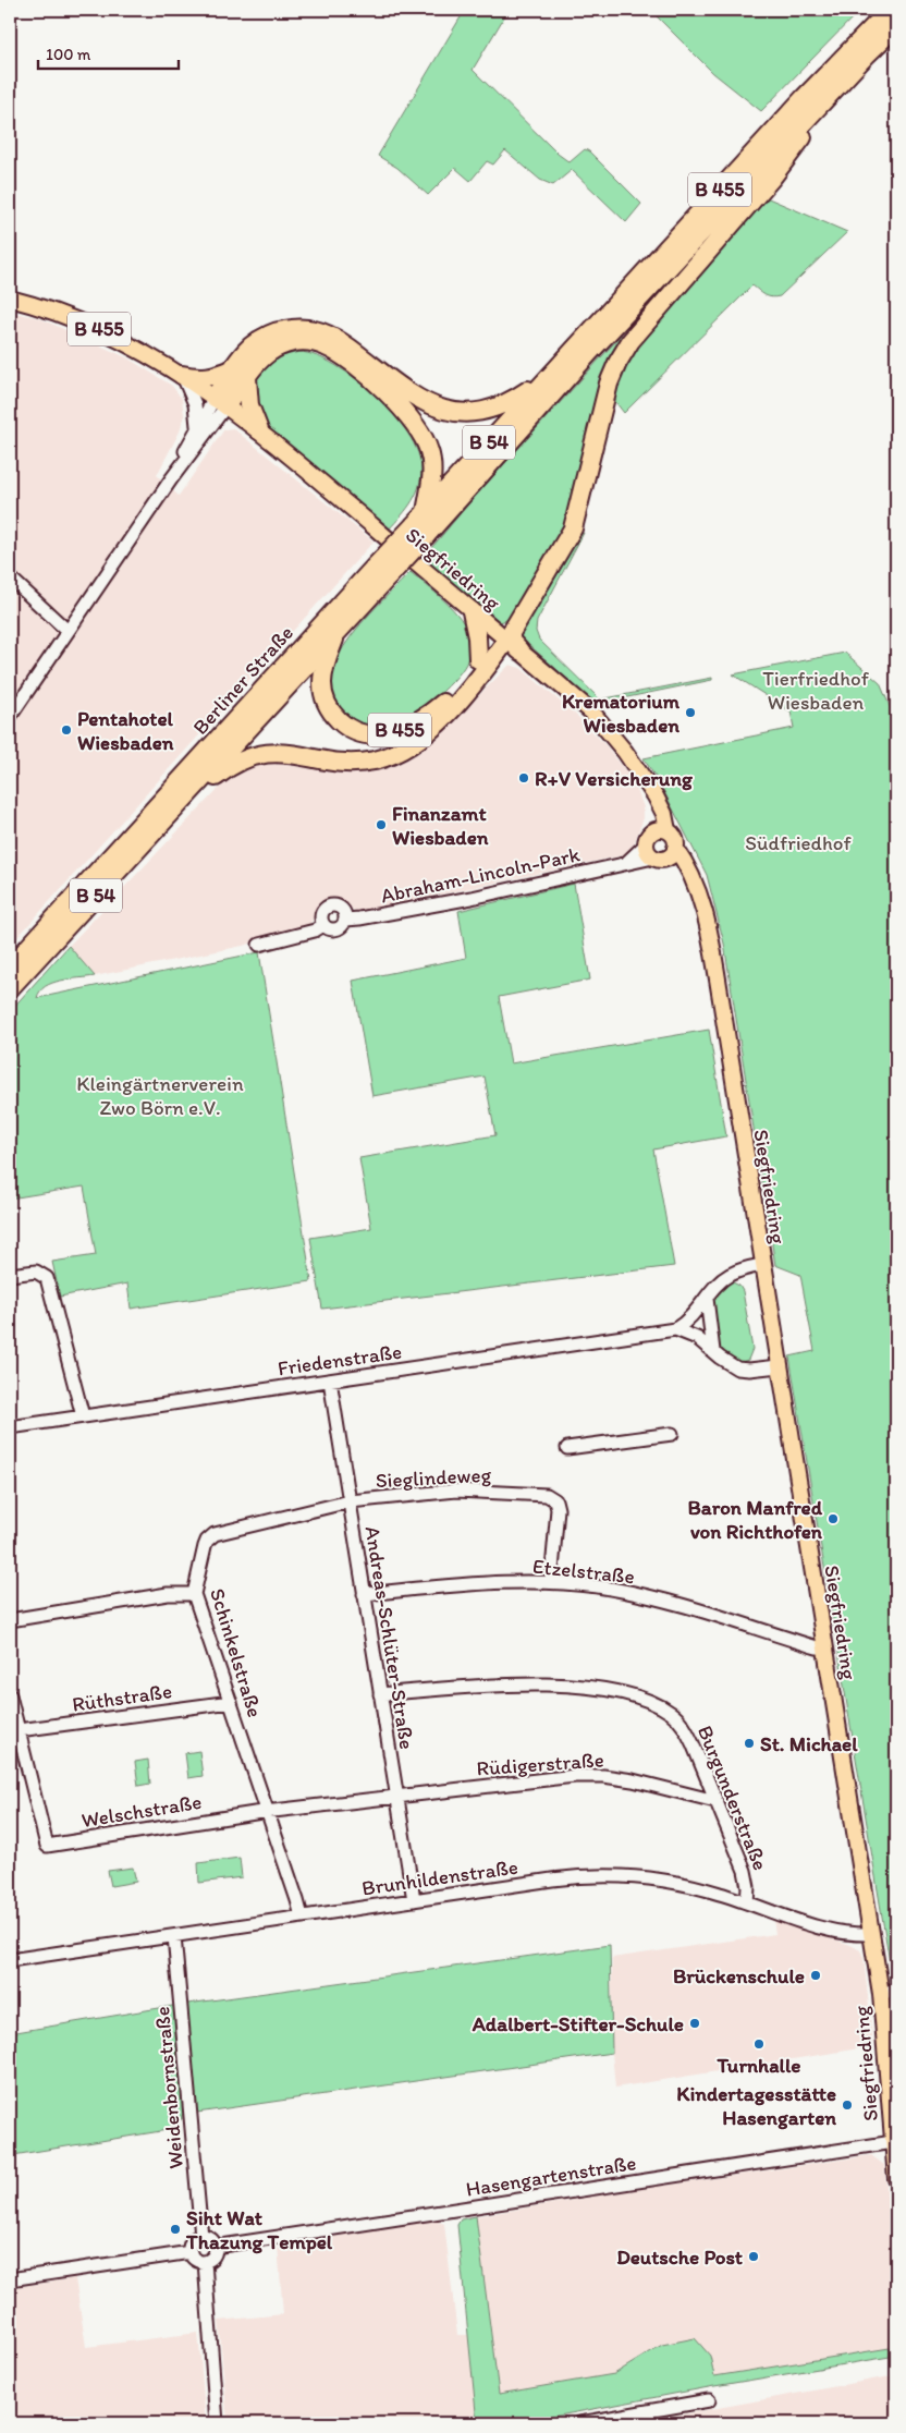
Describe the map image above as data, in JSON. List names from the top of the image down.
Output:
{
  "streets": {
    "highway": ["B 455", "B 54", "Berliner Straße"],
    "main road": ["Siegfriedring"],
    "street": [
      "Abraham-Lincoln-Park",
      "Friedenstraße",
      "Sieglindeweg",
      "Etzelstraße",
      "Andreas-Schlüter-Straße",
      "Schinkelstraße",
      "Rüthstraße",
      "Rüdigerstraße",
      "Burgunderstraße",
      "Welschstraße",
      "Brunhildenstraße",
      "Weidenbornstraße",
      "Hasengartenstraße"
    ]
  },
  "crossings": [
    ["B 455", "B 54"],
    ["B 455", "Siegfriedring"],
    ["B 455", "Berliner Straße"],
    ["Siegfriedring", "Abraham-Lincoln-Park"],
    ["Siegfriedring", "Etzelstraße"],
    ["Siegfriedring", "Brunhildenstraße"],
    ["Siegfriedring", "Hasengartenstraße"],
    ["Friedenstraße", "Andreas-Schlüter-Straße"],
    ["Sieglindeweg", "Etzelstraße"],
    ["Sieglindeweg", "Andreas-Schlüter-Straße"],
    ["Sieglindeweg", "Schinkelstraße"],
    ["Etzelstraße", "Andreas-Schlüter-Straße"],
    ["Andreas-Schlüter-Straße", "Schinkelstraße"],
    ["Andreas-Schlüter-Straße", "Rüdigerstraße"],
    ["Andreas-Schlüter-Straße", "Burgunderstraße"],
    ["Andreas-Schlüter-Straße", "Welschstraße"],
    ["Andreas-Schlüter-Straße", "Brunhildenstraße"],
    ["Schinkelstraße", "Rüthstraße"],
    ["Schinkelstraße", "Welschstraße"],
    ["Schinkelstraße", "Brunhildenstraße"],
    ["Rüthstraße", "Welschstraße"],
    ["Rüdigerstraße", "Burgunderstraße"],
    ["Rüdigerstraße", "Welschstraße"],
    ["Burgunderstraße", "Brunhildenstraße"],
    ["Brunhildenstraße", "Weidenbornstraße"],
    ["Weidenbornstraße", "Hasengartenstraße"]
  ],
  "parks": ["Tierfriedhof Wiesbaden", "Südfriedhof", "Kleingärtnerverein Zwo Börn e.V."],
  "places": [
    "Krematorium Wiesbaden",
    "Pentahotel Wiesbaden",
    "R+V Versicherung",
    "Finanzamt Wiesbaden",
    "Baron Manfred von Richthofen",
    "St. Michael",
    "Brückenschule",
    "Adalbert-Stifter-Schule",
    "Turnhalle",
    "Kindertagesstätte Hasengarten",
    "Siht Wat Thazung Tempel",
    "Deutsche Post"
  ],
  "scale_bar": "100 m"
}
